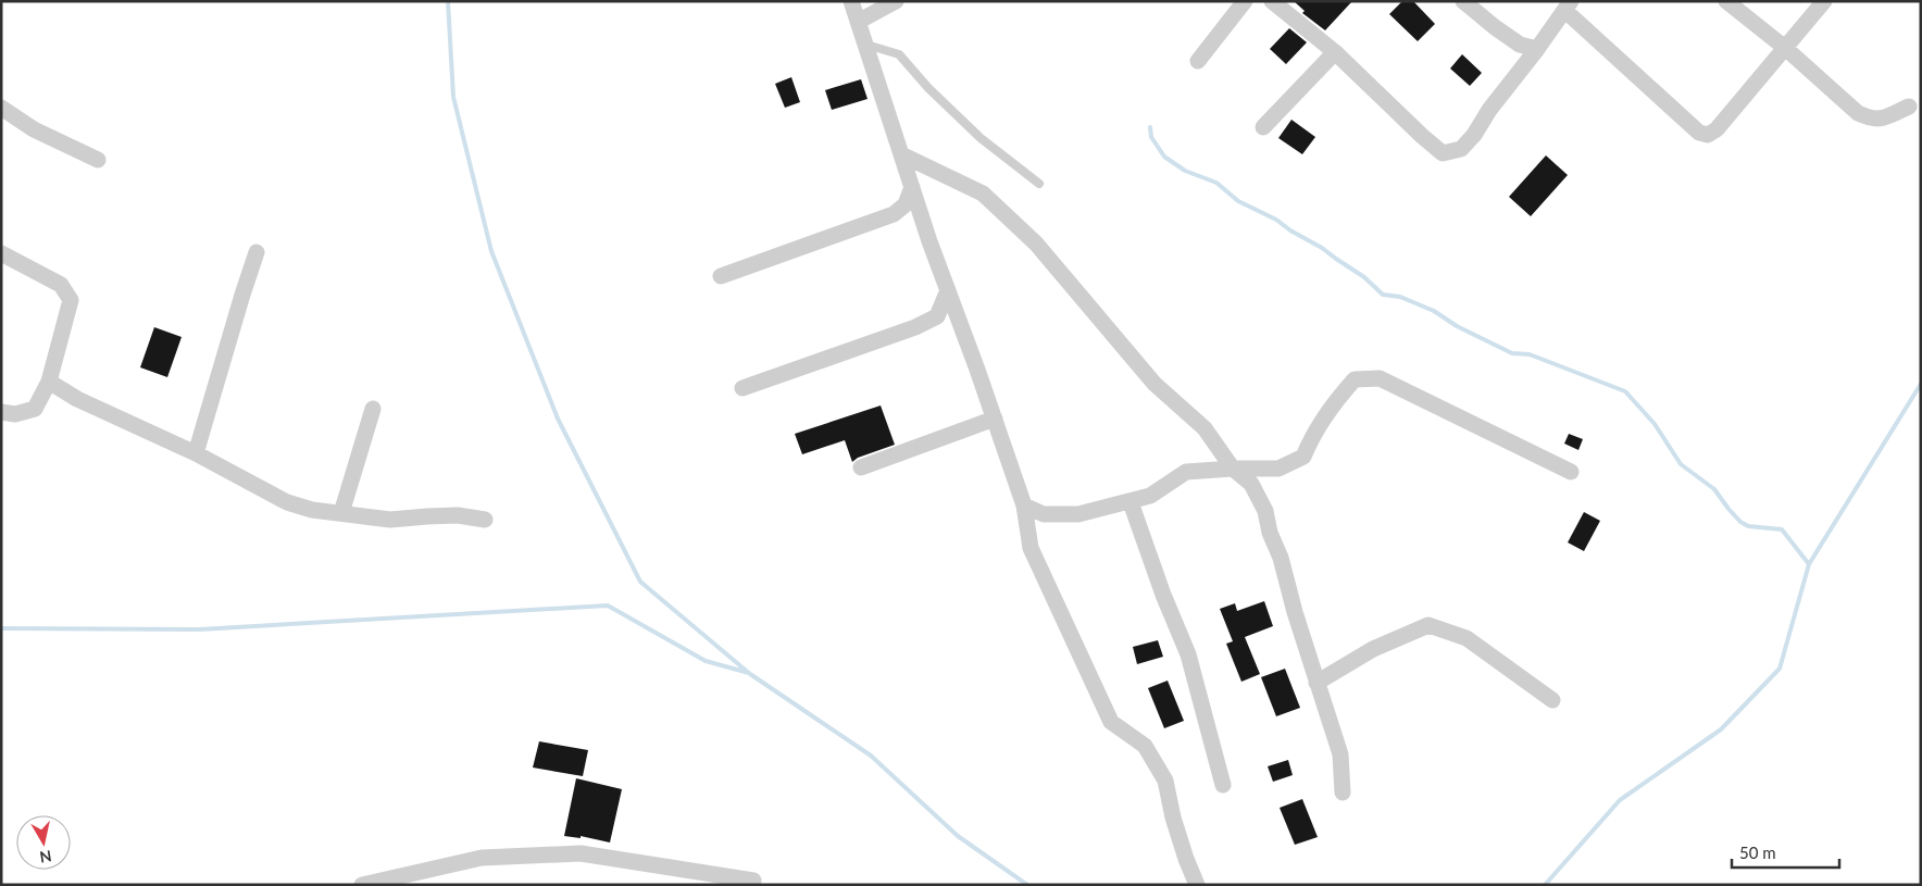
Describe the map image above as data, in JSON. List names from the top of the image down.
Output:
{
  "scale_bar": "50 m",
  "north": "bottom"
}
